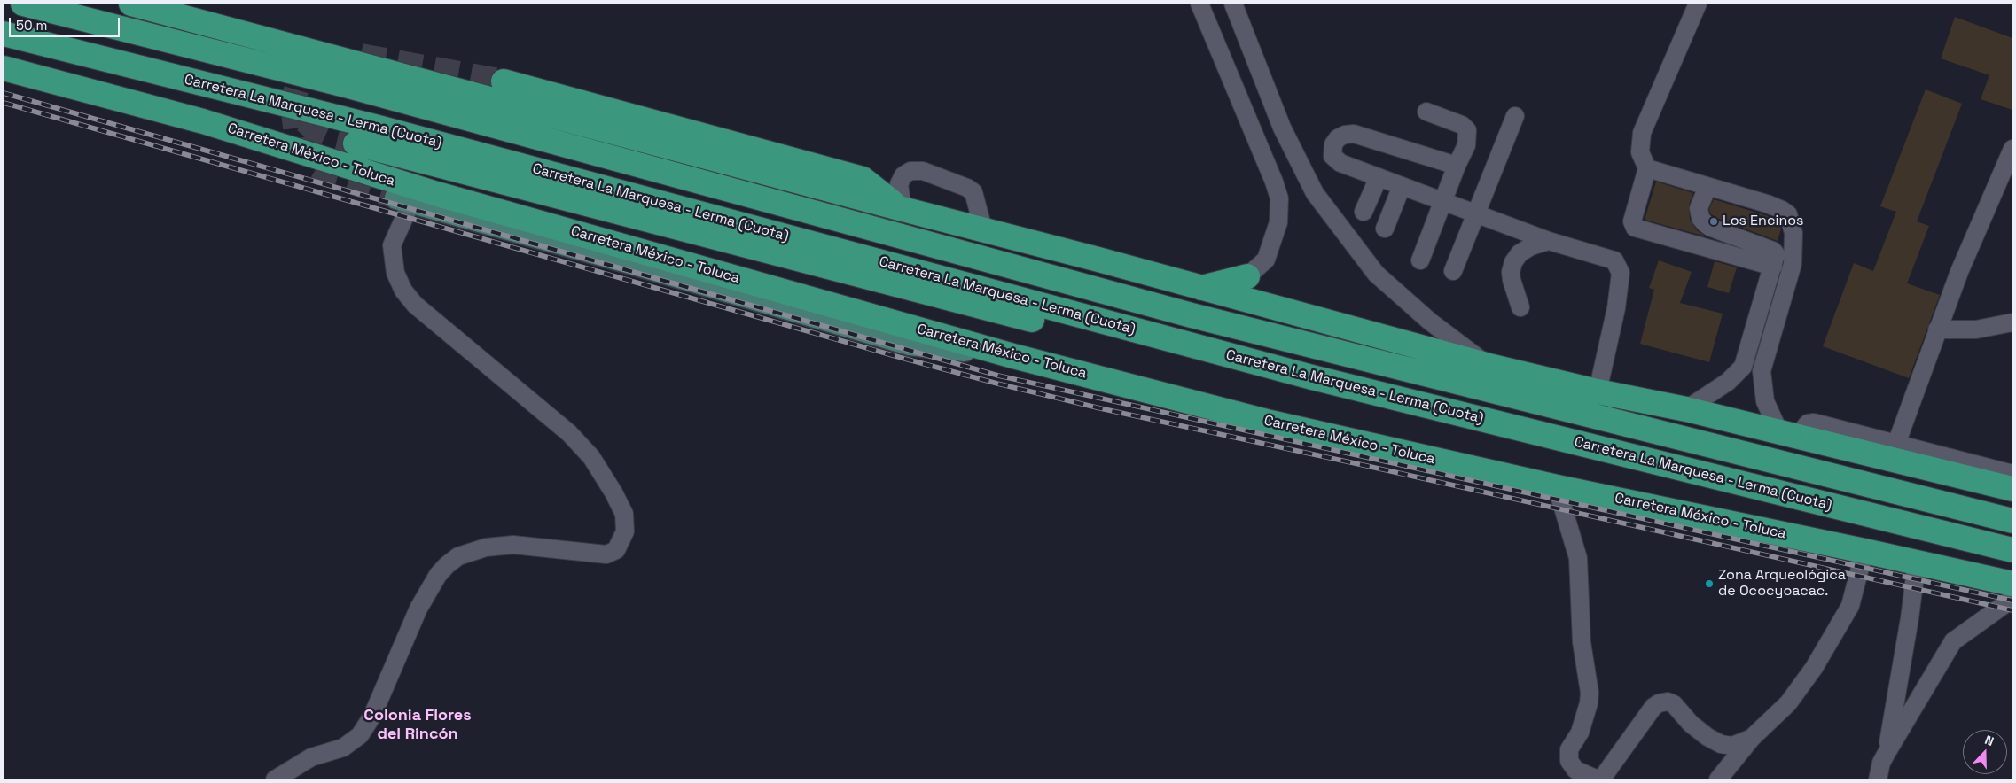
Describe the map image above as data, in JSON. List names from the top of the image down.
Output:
{
  "streets": {
    "highway": ["Carretera La Marquesa - Lerma (Cuota)", "Carretera México - Toluca"]
  },
  "districts": ["Colonia Flores del Rincón"],
  "places": ["Los Encinos", "Zona Arqueológica de Ococyoacac."],
  "scale_bar": "50 m",
  "north": "top"
}
